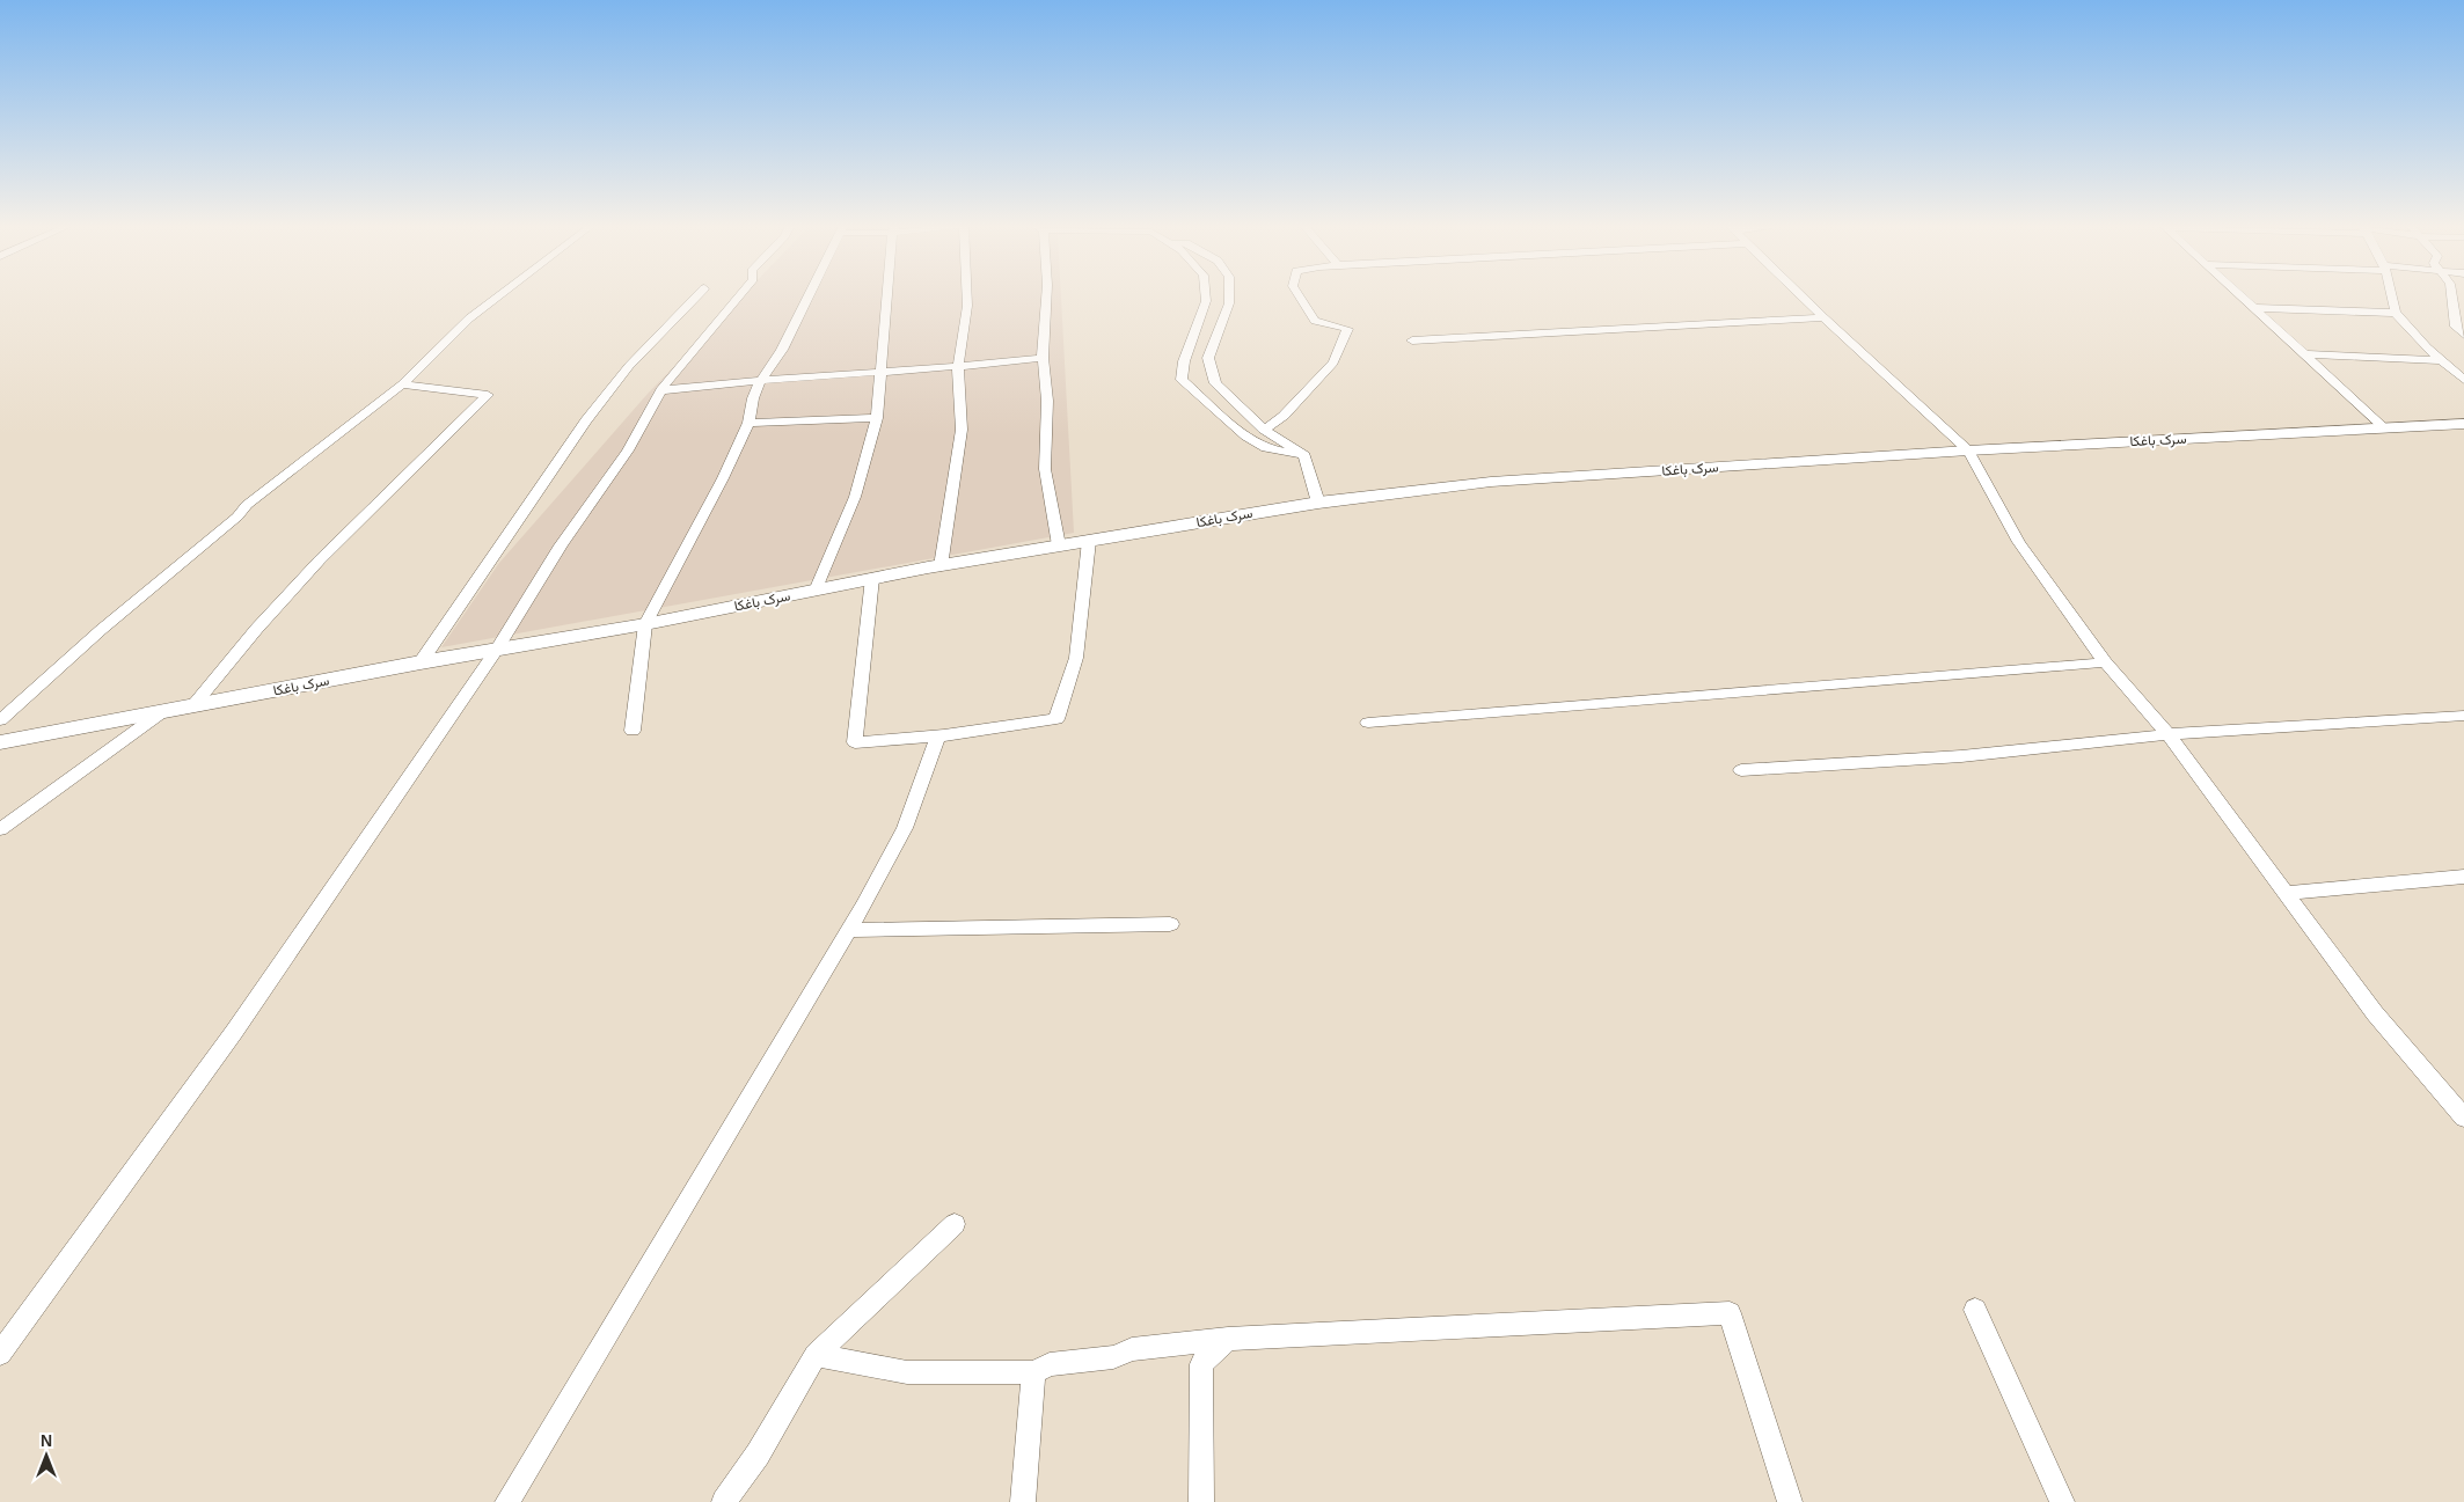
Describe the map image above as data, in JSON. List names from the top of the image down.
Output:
{
  "streets": {
    "street": ["سرک باغکا"]
  },
  "north": "top"
}
